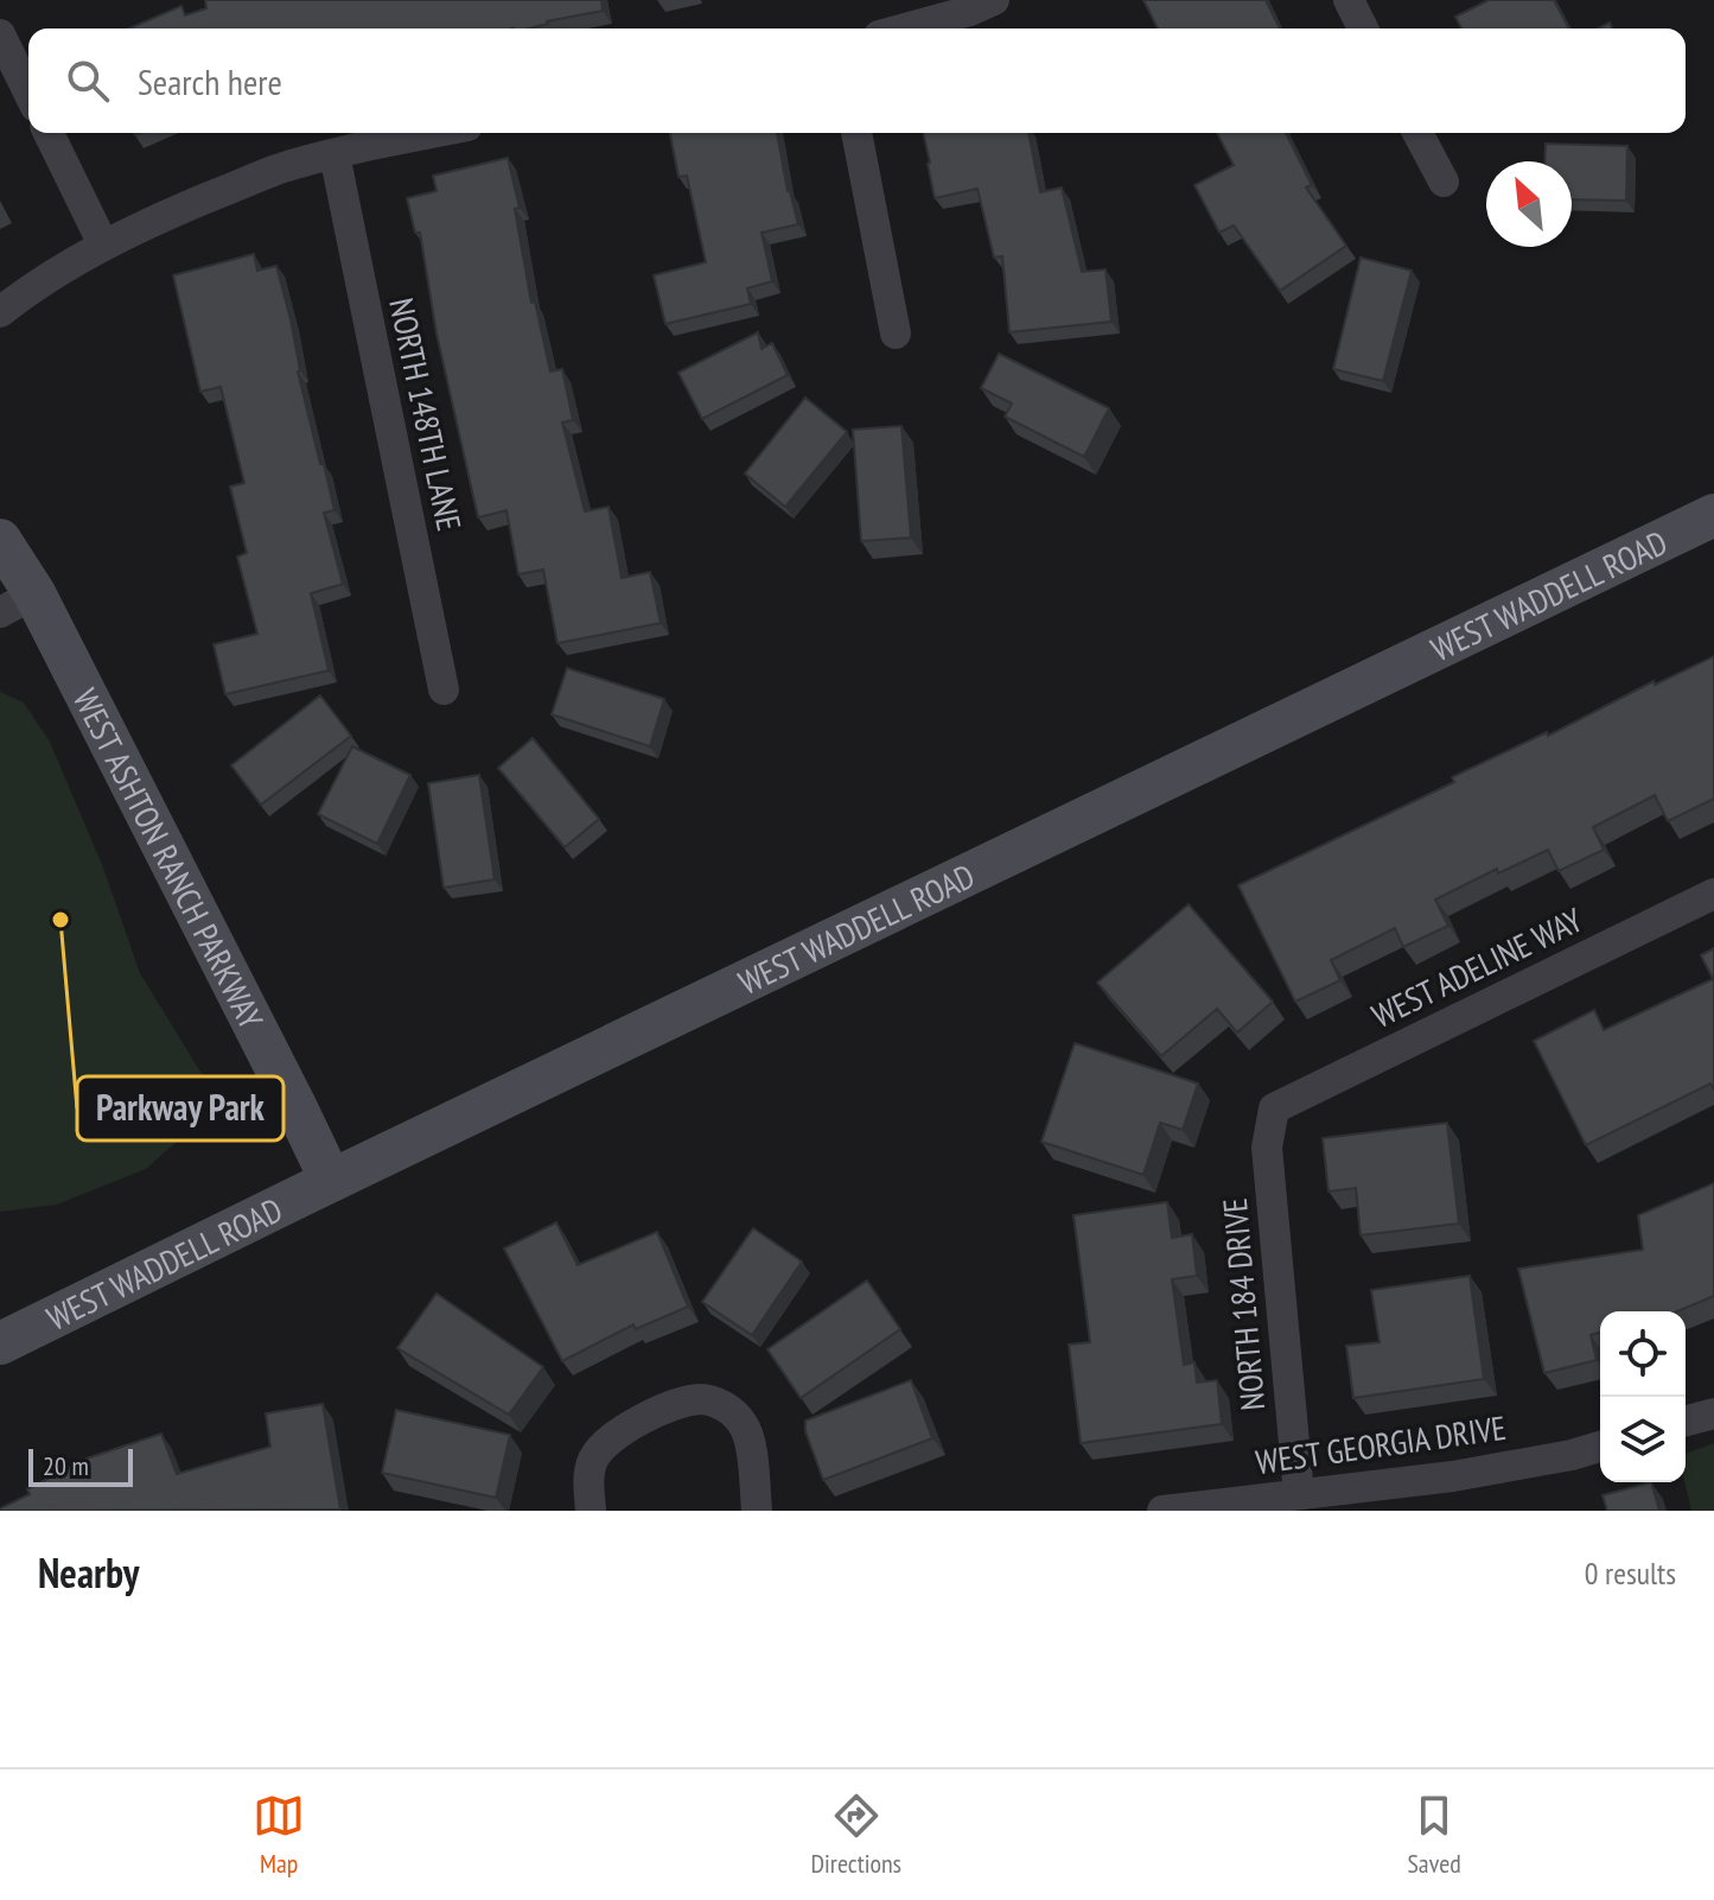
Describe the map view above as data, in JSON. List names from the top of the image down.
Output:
{
  "streets": {
    "main road": ["WEST WADDELL ROAD", "WEST ASHTON RANCH PARKWAY"],
    "street": [
      "NORTH 148TH LANE",
      "WEST ADELINE WAY",
      "NORTH 184 DRIVE",
      "WEST GEORGIA DRIVE"
    ]
  },
  "crossings": [
    ["WEST WADDELL ROAD", "WEST ASHTON RANCH PARKWAY"],
    ["WEST ADELINE WAY", "NORTH 184 DRIVE"],
    ["NORTH 184 DRIVE", "WEST GEORGIA DRIVE"]
  ],
  "places": ["Parkway Park"],
  "scale_bar": "20 m",
  "north": "top left",
  "page": {
    "search": "Search here",
    "scale": "20 m",
    "heading": ["Nearby", "0 results"],
    "nav": ["Map", "Directions", "Saved"]
  }
}
